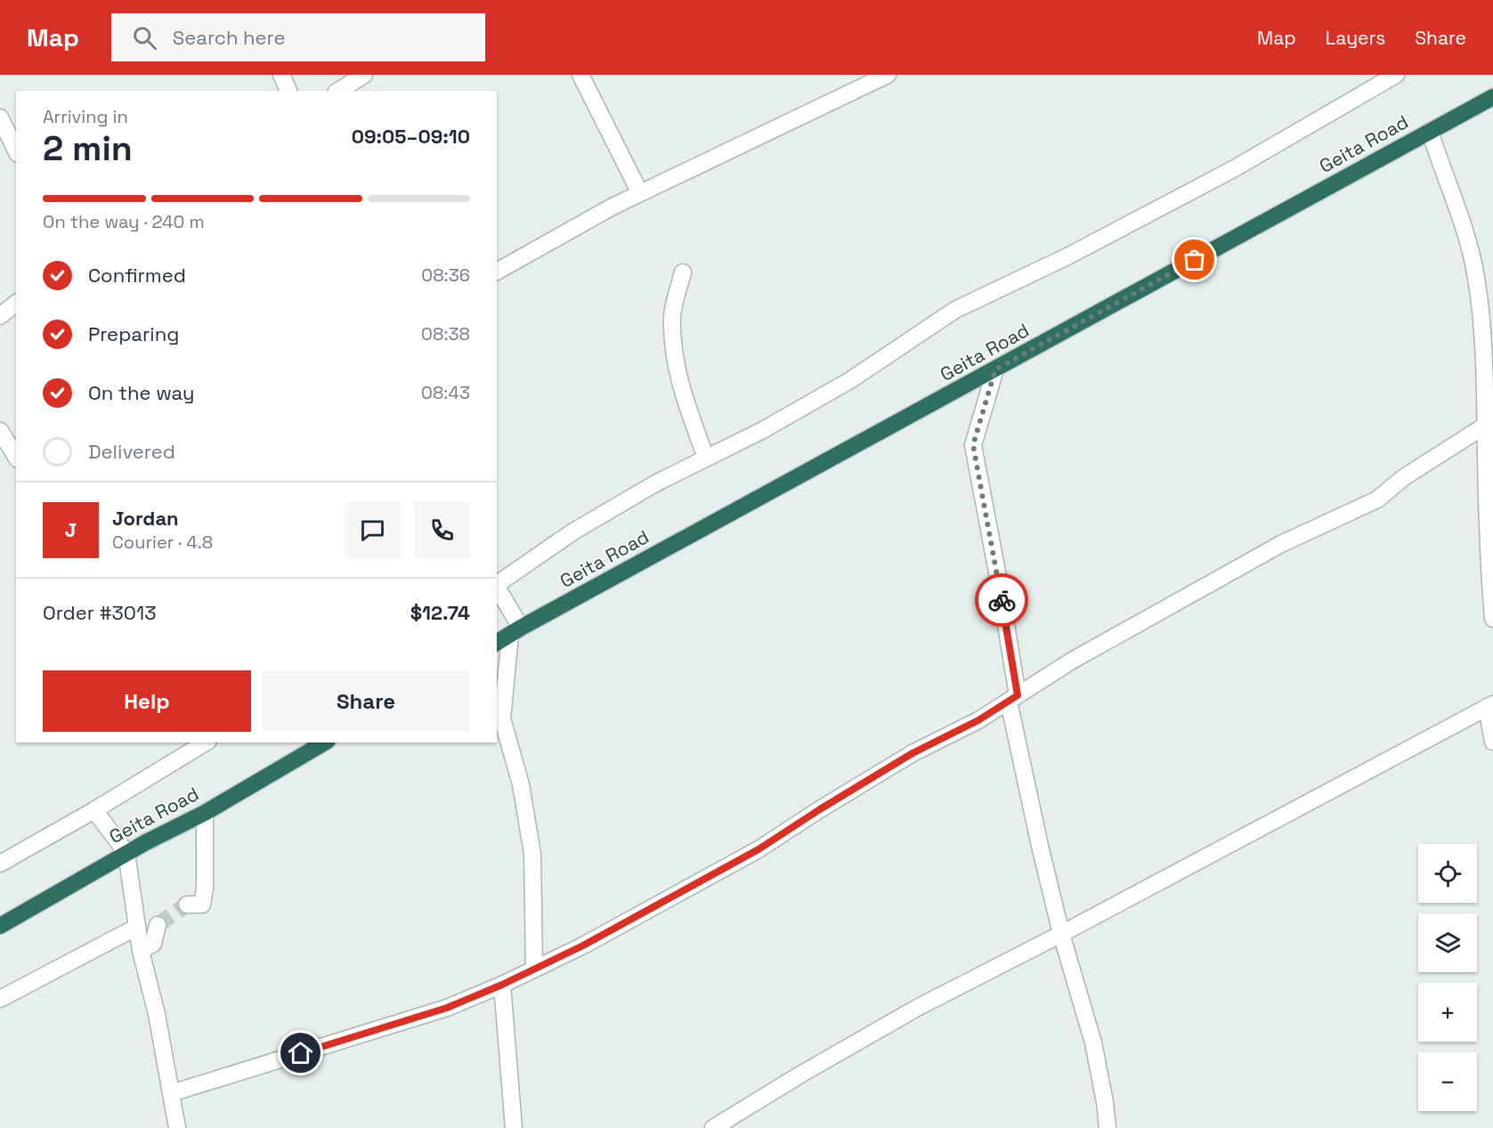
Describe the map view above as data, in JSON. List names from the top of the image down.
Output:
{
  "streets": {
    "highway": ["Geita Road"]
  },
  "page": {
    "header": "Map",
    "search": "Search here",
    "nav": ["Map", "Layers", "Share"],
    "heading": ["2 min", "Arriving in", "09:05–09:10"],
    "panel": [
      "Jordan",
      "Courier · 4.8",
      "Order #3013",
      "$12.74"
    ],
    "bar": "On the way · 240 m",
    "list": [
      ["Confirmed", "08:36"],
      ["Preparing", "08:38"],
      ["On the way", "08:43"],
      "Delivered"
    ],
    "round": "J",
    "buttons": ["Help", "Share"],
    "map_buttons": ["+", "−"]
  }
}
